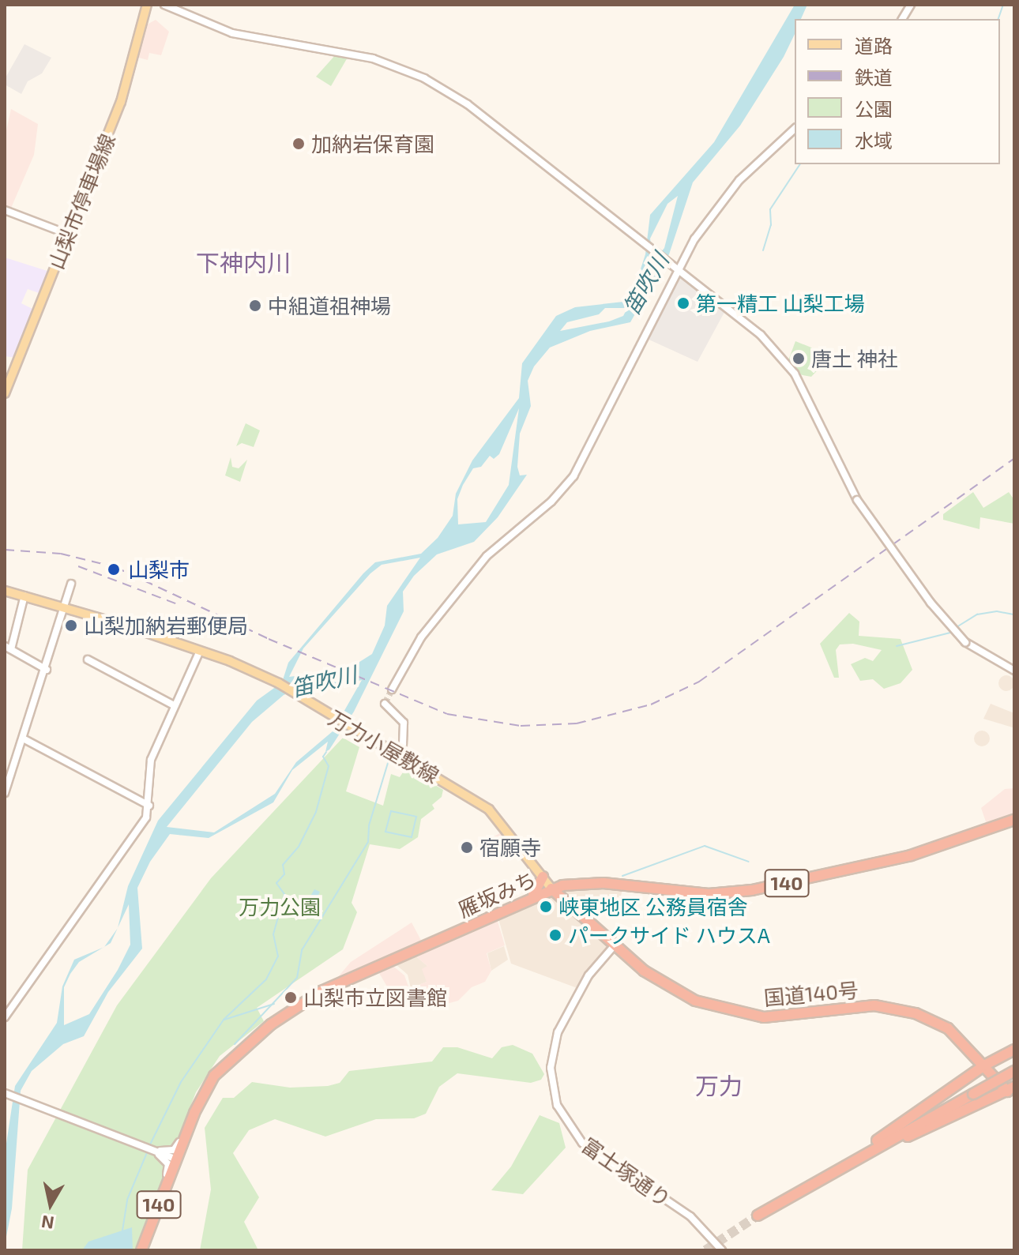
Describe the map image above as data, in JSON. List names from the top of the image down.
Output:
{
  "streets": {
    "highway": ["140", "雁坂みち", "国道140号"],
    "main road": ["山梨市停車場線", "万力小屋敷線"],
    "street": ["富士塚通り"]
  },
  "crossings": [
    ["万力小屋敷線", "雁坂みち"],
    ["万力小屋敷線", "国道140号"],
    ["雁坂みち", "国道140号"],
    ["国道140号", "富士塚通り"]
  ],
  "districts": ["下神内川", "万力"],
  "water": ["笛吹川"],
  "parks": ["万力公園"],
  "places": [
    "加納岩保育園",
    "第一精工 山梨工場",
    "中組道祖神場",
    "唐土 神社",
    "山梨市",
    "山梨加納岩郵便局",
    "宿願寺",
    "峡東地区 公務員宿舎",
    "パークサイド ハウスA",
    "山梨市立図書館"
  ],
  "legend": [
    "道路",
    "鉄道",
    "公園",
    "水域"
  ],
  "north": "bottom"
}
